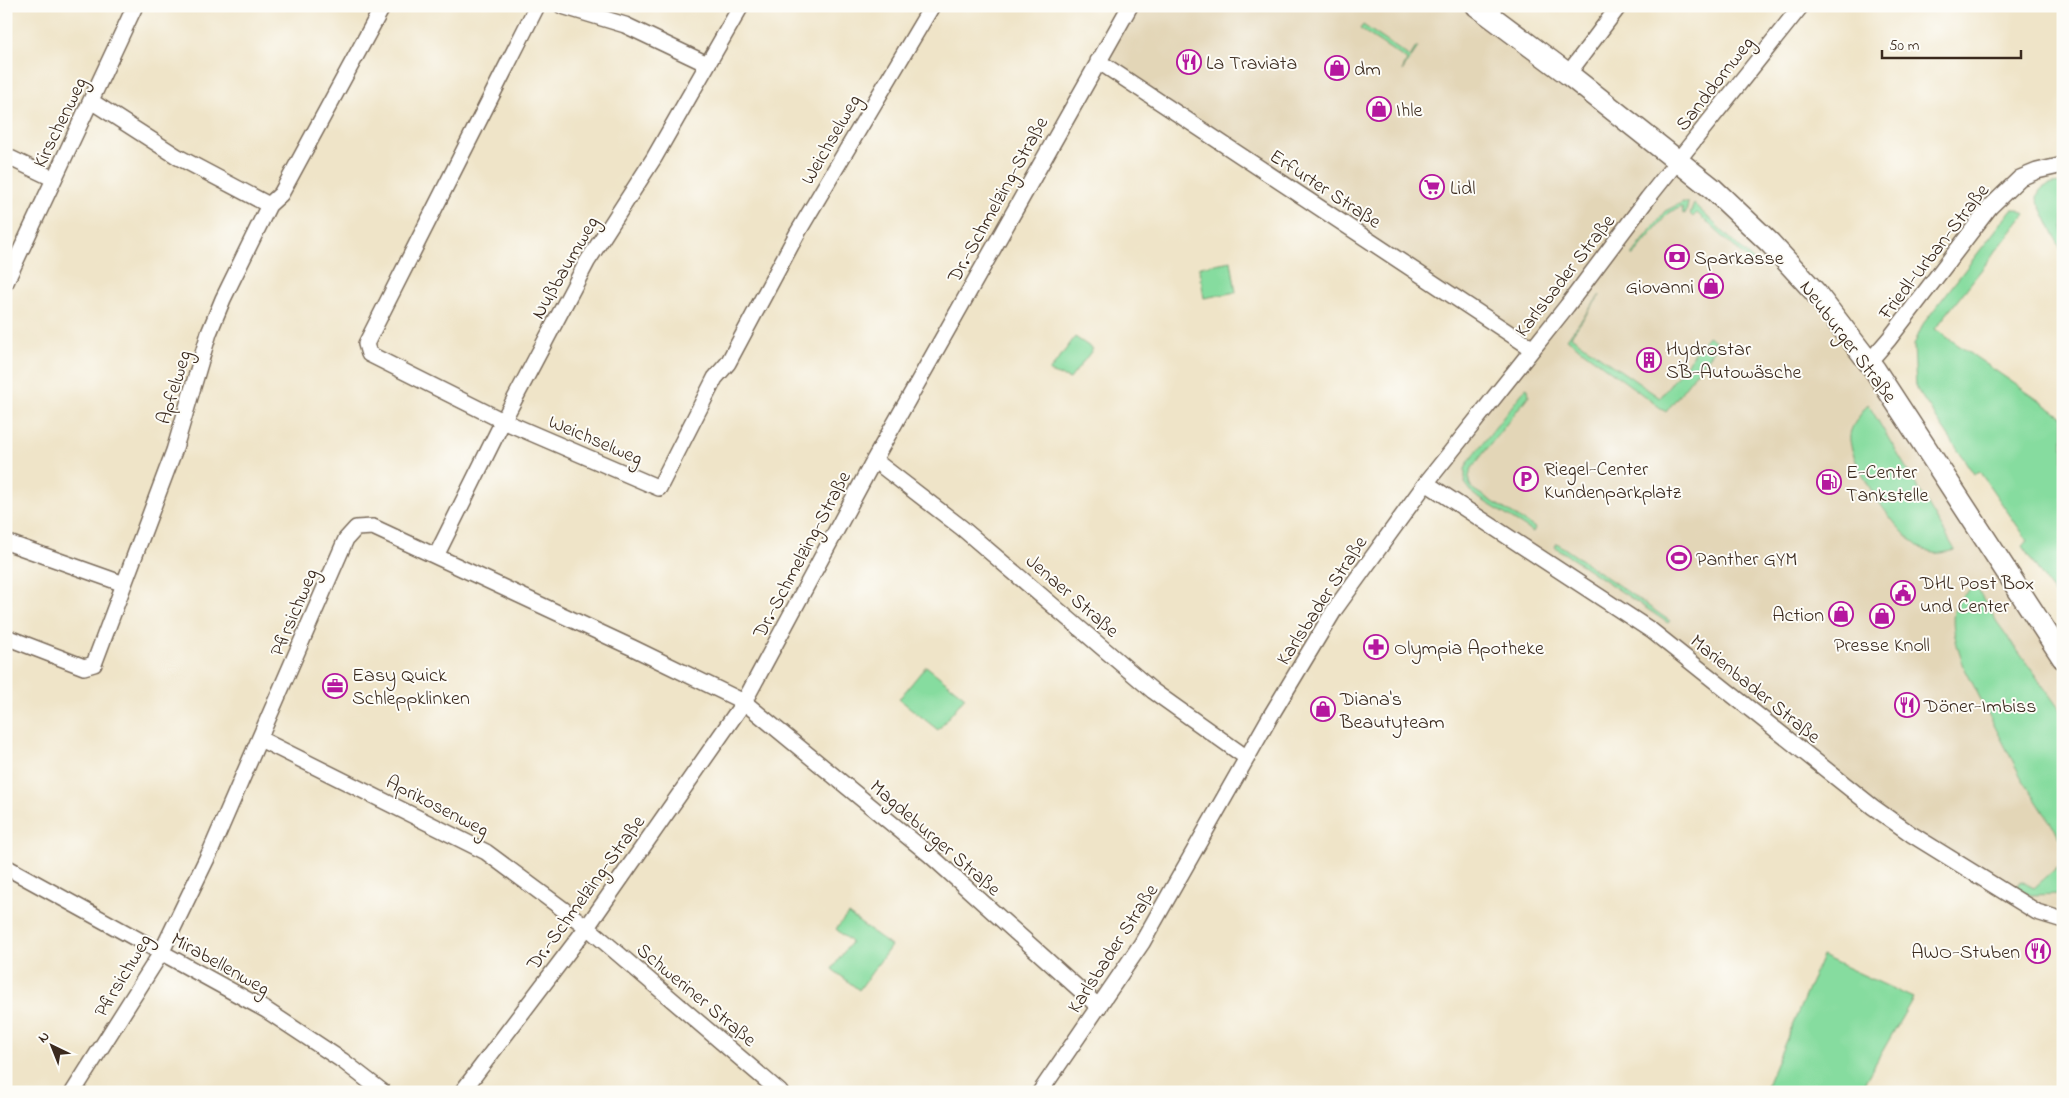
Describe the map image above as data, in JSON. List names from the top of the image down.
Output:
{
  "streets": {
    "street": [
      "Sanddornweg",
      "Kirschenweg",
      "Weichselweg",
      "Erfurter Straße",
      "Dr.-Schmelzing-Straße",
      "Friedl-Urban-Straße",
      "Nußbaumweg",
      "Karlsbader Straße",
      "Neuburger Straße",
      "Apfelweg",
      "Jenaer Straße",
      "Pfirsichweg",
      "Marienbader Straße",
      "Aprikosenweg",
      "Magdeburger Straße",
      "Mirabellenweg",
      "Schweriner Straße"
    ]
  },
  "crossings": [
    ["Sanddornweg", "Karlsbader Straße"],
    ["Sanddornweg", "Neuburger Straße"],
    ["Weichselweg", "Nußbaumweg"],
    ["Erfurter Straße", "Dr.-Schmelzing-Straße"],
    ["Erfurter Straße", "Karlsbader Straße"],
    ["Dr.-Schmelzing-Straße", "Jenaer Straße"],
    ["Dr.-Schmelzing-Straße", "Pfirsichweg"],
    ["Dr.-Schmelzing-Straße", "Aprikosenweg"],
    ["Dr.-Schmelzing-Straße", "Magdeburger Straße"],
    ["Dr.-Schmelzing-Straße", "Schweriner Straße"],
    ["Friedl-Urban-Straße", "Neuburger Straße"],
    ["Nußbaumweg", "Pfirsichweg"],
    ["Karlsbader Straße", "Neuburger Straße"],
    ["Karlsbader Straße", "Jenaer Straße"],
    ["Karlsbader Straße", "Marienbader Straße"],
    ["Karlsbader Straße", "Magdeburger Straße"],
    ["Pfirsichweg", "Aprikosenweg"],
    ["Pfirsichweg", "Magdeburger Straße"],
    ["Pfirsichweg", "Mirabellenweg"],
    ["Aprikosenweg", "Schweriner Straße"]
  ],
  "places": {
    "restaurant": ["La Traviata", "Döner-Imbiss", "AWO-Stuben"],
    "shop": [
      "dm",
      "Ihle",
      "Giovanni",
      "Action",
      "Presse Knoll",
      "Diana's Beautyteam"
    ],
    "supermarket": ["Lidl"],
    "bank": ["Sparkasse"],
    "building": ["Hydrostar SB-Autowäsche"],
    "parking": ["Riegel-Center Kundenparkplatz"],
    "fuel station": ["E-Center Tankstelle"],
    "sports": ["Panther GYM"],
    "public building": ["DHL Post Box und Center"],
    "pharmacy": ["Olympia Apotheke"],
    "office": ["Easy Quick Schleppklinken"]
  },
  "scale_bar": "50 m",
  "north": "top left"
}
